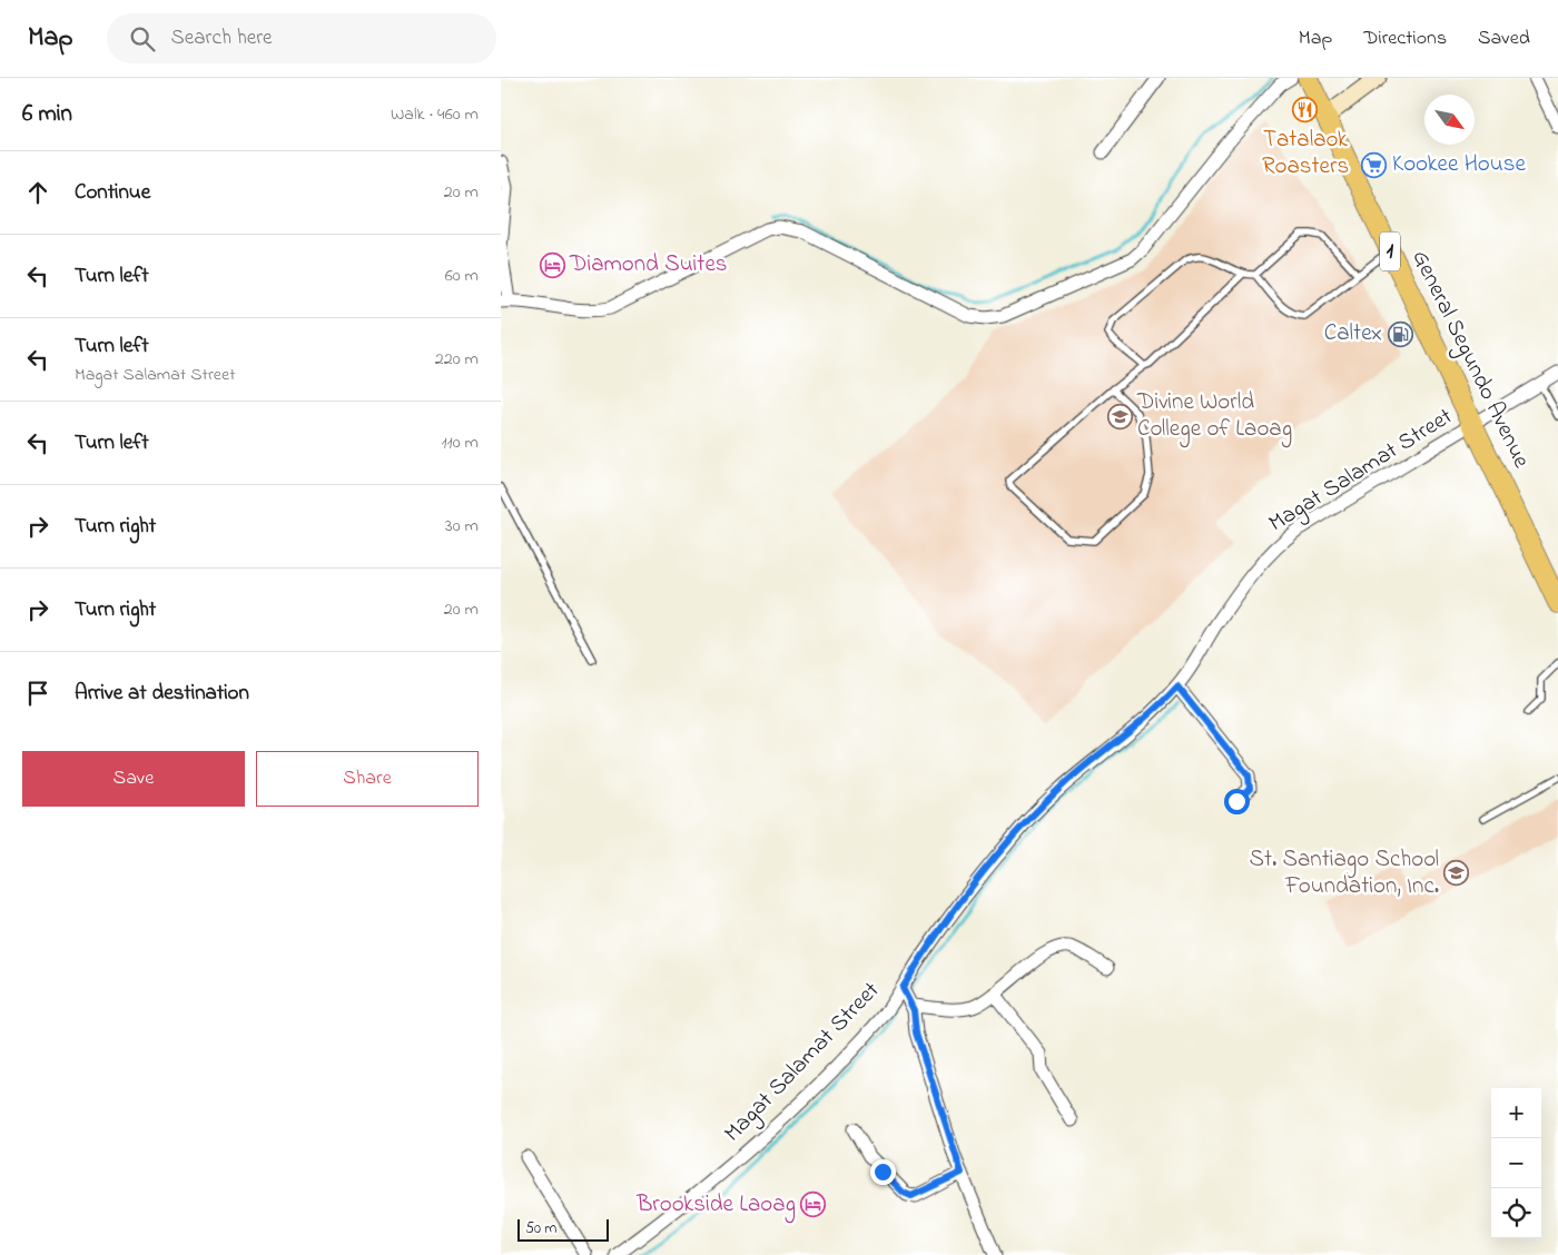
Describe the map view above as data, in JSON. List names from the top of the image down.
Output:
{
  "streets": {
    "highway": ["1", "General Segundo Avenue"],
    "street": ["Magat Salamat Street"]
  },
  "crossings": [
    ["General Segundo Avenue", "Magat Salamat Street"]
  ],
  "places": {
    "restaurant": ["Tatalaok Roasters"],
    "supermarket": ["Kookee House"],
    "hotel": ["Diamond Suites", "Brookside Laoag"],
    "fuel station": ["Caltex"],
    "school or university": ["Divine World College of Laoag", "St. Santiago School Foundation, Inc."]
  },
  "scale_bar": "50 m",
  "north": "bottom right",
  "page": {
    "header": "Map",
    "search": "Search here",
    "nav": ["Map", "Directions", "Saved"],
    "heading": ["6 min", "Walk · 460 m"],
    "list": [
      ["Continue", "20 m"],
      ["Turn left", "60 m"],
      ["Turn left", "Magat Salamat Street", "220 m"],
      ["Turn left", "110 m"],
      ["Turn right", "30 m"],
      ["Turn right", "20 m"],
      "Arrive at destination"
    ],
    "buttons": ["Save", "Share"],
    "map_buttons": ["+", "−"],
    "scale": "50 m"
  }
}
